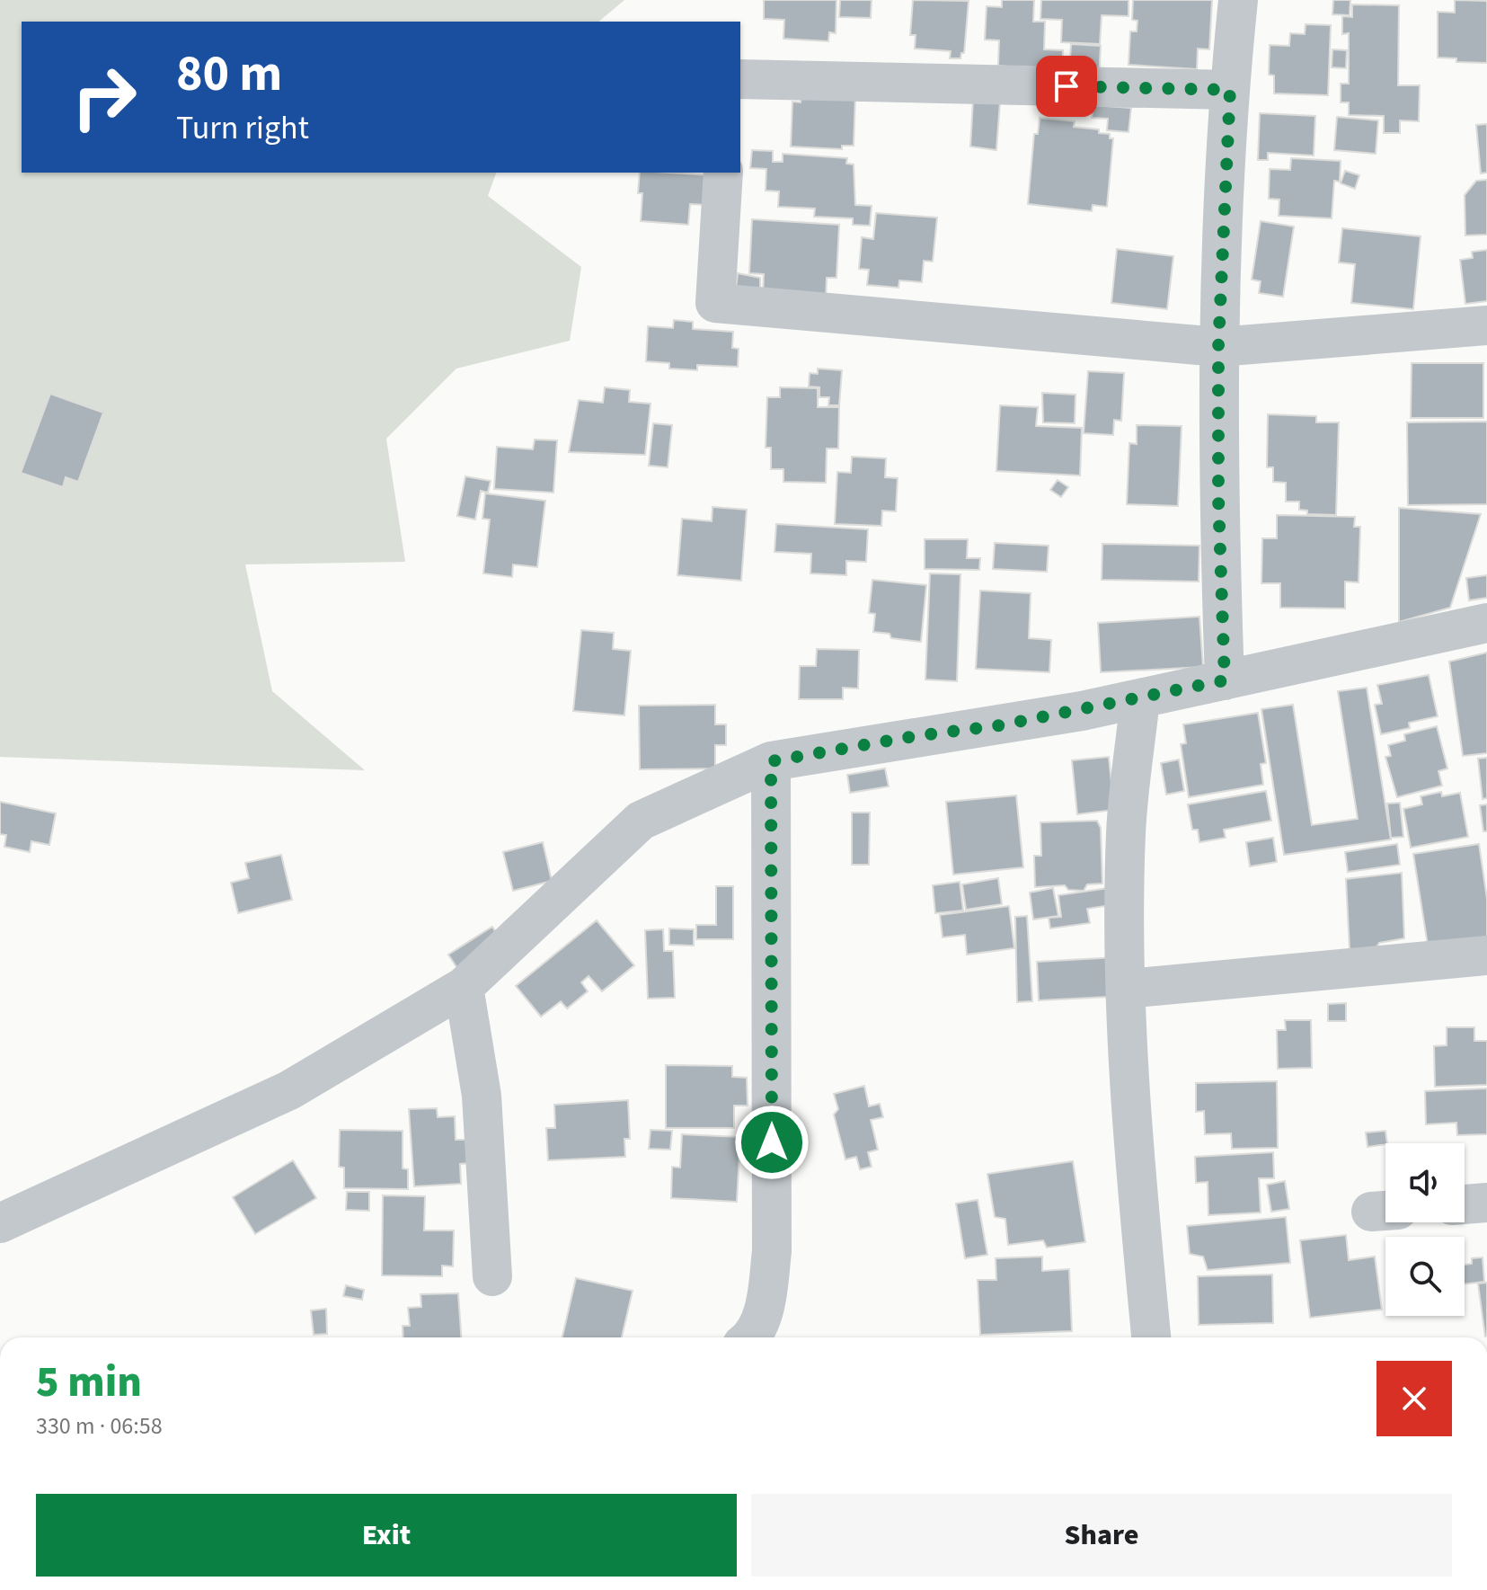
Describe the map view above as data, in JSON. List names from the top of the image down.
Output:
{
  "page": {
    "turn": ["80 m", "Turn right"],
    "heading": ["5 min", "330 m · 06:58"],
    "buttons": ["Exit", "Share"]
  }
}
